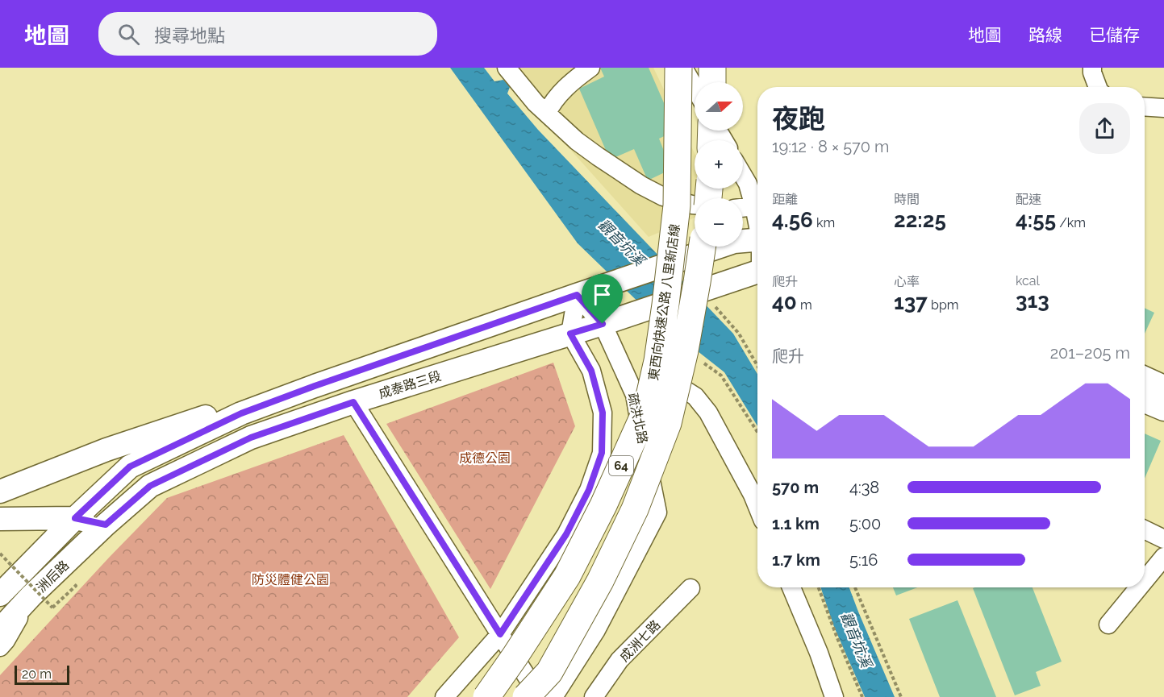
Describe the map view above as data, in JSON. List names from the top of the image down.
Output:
{
  "streets": {
    "highway": ["東西向快速公路 八里新店線", "64"],
    "main road": ["成泰路三段", "洲后路"],
    "street": ["疏洪北路", "成洲七路"]
  },
  "crossings": [
    ["成泰路三段", "疏洪北路"],
    ["成泰路三段", "洲后路"]
  ],
  "water": ["觀音坑溪"],
  "parks": ["成德公園", "防災體健公園"],
  "scale_bar": "20 m",
  "north": "right",
  "page": {
    "header": "地圖",
    "search": "搜尋地點",
    "nav": ["地圖", "路線", "已儲存"],
    "map_buttons": ["+", "−"],
    "heading": ["夜跑", "19:12 · 8 × 570 m"],
    "stats": [
      ["距離", "4.56 km"],
      ["時間", "22:25"],
      ["配速", "4:55 /km"],
      ["爬升", "40 m"],
      ["心率", "137 bpm"],
      ["kcal", "313"]
    ],
    "chart": ["爬升", "201–205 m"],
    "list": [
      {
        "name": "570 m",
        "note": "4:38"
      },
      {
        "name": "1.1 km",
        "note": "5:00"
      },
      {
        "name": "1.7 km",
        "note": "5:16"
      }
    ],
    "scale": "20 m"
  }
}
